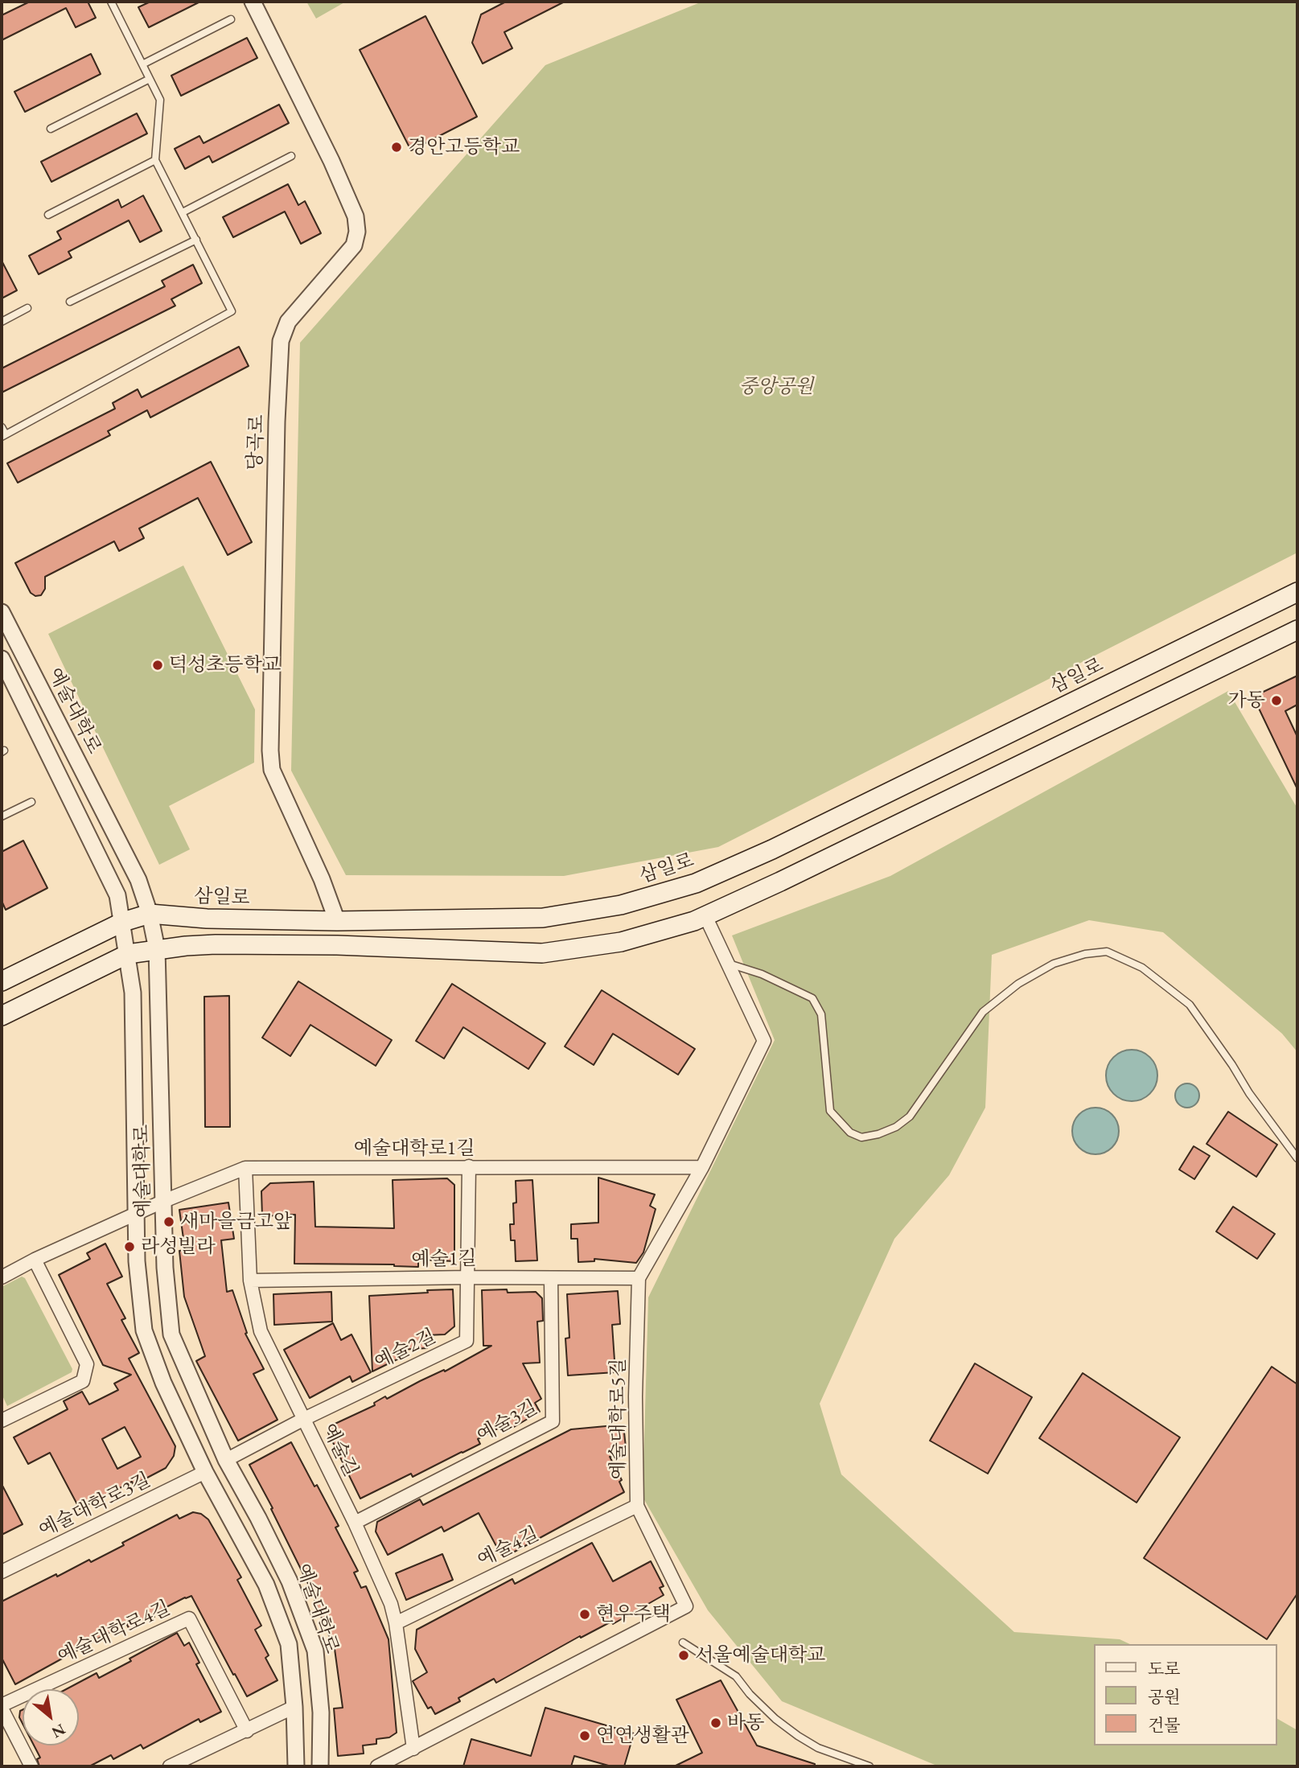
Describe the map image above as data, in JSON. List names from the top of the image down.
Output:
{
  "streets": {
    "main road": ["삼일로"],
    "street": [
      "당곡로",
      "예술대학로",
      "예술대학로1길",
      "예술1길",
      "예술2길",
      "예술대학로5길",
      "예술3길",
      "예술길",
      "예술대학로3길",
      "예술4길",
      "예술대학로4길"
    ]
  },
  "crossings": [
    ["당곡로", "삼일로"],
    ["삼일로", "예술대학로"],
    ["예술대학로", "예술대학로1길"],
    ["예술대학로", "예술대학로3길"],
    ["예술대학로1길", "예술대학로5길"],
    ["예술대학로1길", "예술길"],
    ["예술1길", "예술2길"],
    ["예술1길", "예술대학로5길"],
    ["예술1길", "예술3길"],
    ["예술1길", "예술길"],
    ["예술2길", "예술길"],
    ["예술대학로5길", "예술길"],
    ["예술대학로5길", "예술4길"],
    ["예술3길", "예술길"],
    ["예술길", "예술4길"]
  ],
  "parks": ["중앙공원"],
  "places": [
    "경안고등학교",
    "덕성초등학교",
    "가동",
    "새마을금고앞",
    "라성빌라",
    "현우주택",
    "서울예술대학교",
    "바동",
    "연연생활관"
  ],
  "legend": ["도로", "공원", "건물"],
  "north": "bottom right"
}
